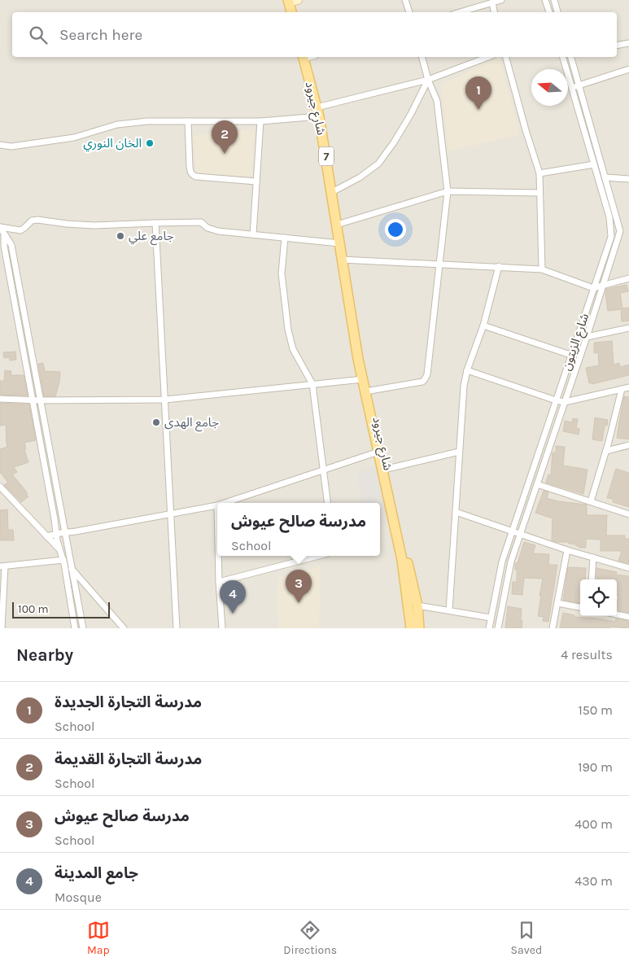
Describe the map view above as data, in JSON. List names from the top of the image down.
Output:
{
  "streets": {
    "main road": ["شارع جيرود", "7"],
    "street": ["شارع الزيتون"]
  },
  "places": ["الخان النوري", "جامع علي", "جامع الهدى"],
  "scale_bar": "100 m",
  "north": "left",
  "page": {
    "search": "Search here",
    "pins": [
      "1",
      "2",
      "3",
      "4"
    ],
    "popup": ["مدرسة صالح عيوش", "School"],
    "scale": "100 m",
    "heading": ["Nearby", "4 results"],
    "list": [
      {
        "mark": "1",
        "name": "مدرسة التجارة الجديدة",
        "note": "School",
        "value": "150 m"
      },
      {
        "mark": "2",
        "name": "مدرسة التجارة القديمة",
        "note": "School",
        "value": "190 m"
      },
      {
        "mark": "3",
        "name": "مدرسة صالح عيوش",
        "note": "School",
        "value": "400 m"
      },
      {
        "mark": "4",
        "name": "جامع المدينة",
        "note": "Mosque",
        "value": "430 m"
      }
    ],
    "nav": ["Map", "Directions", "Saved"]
  }
}
